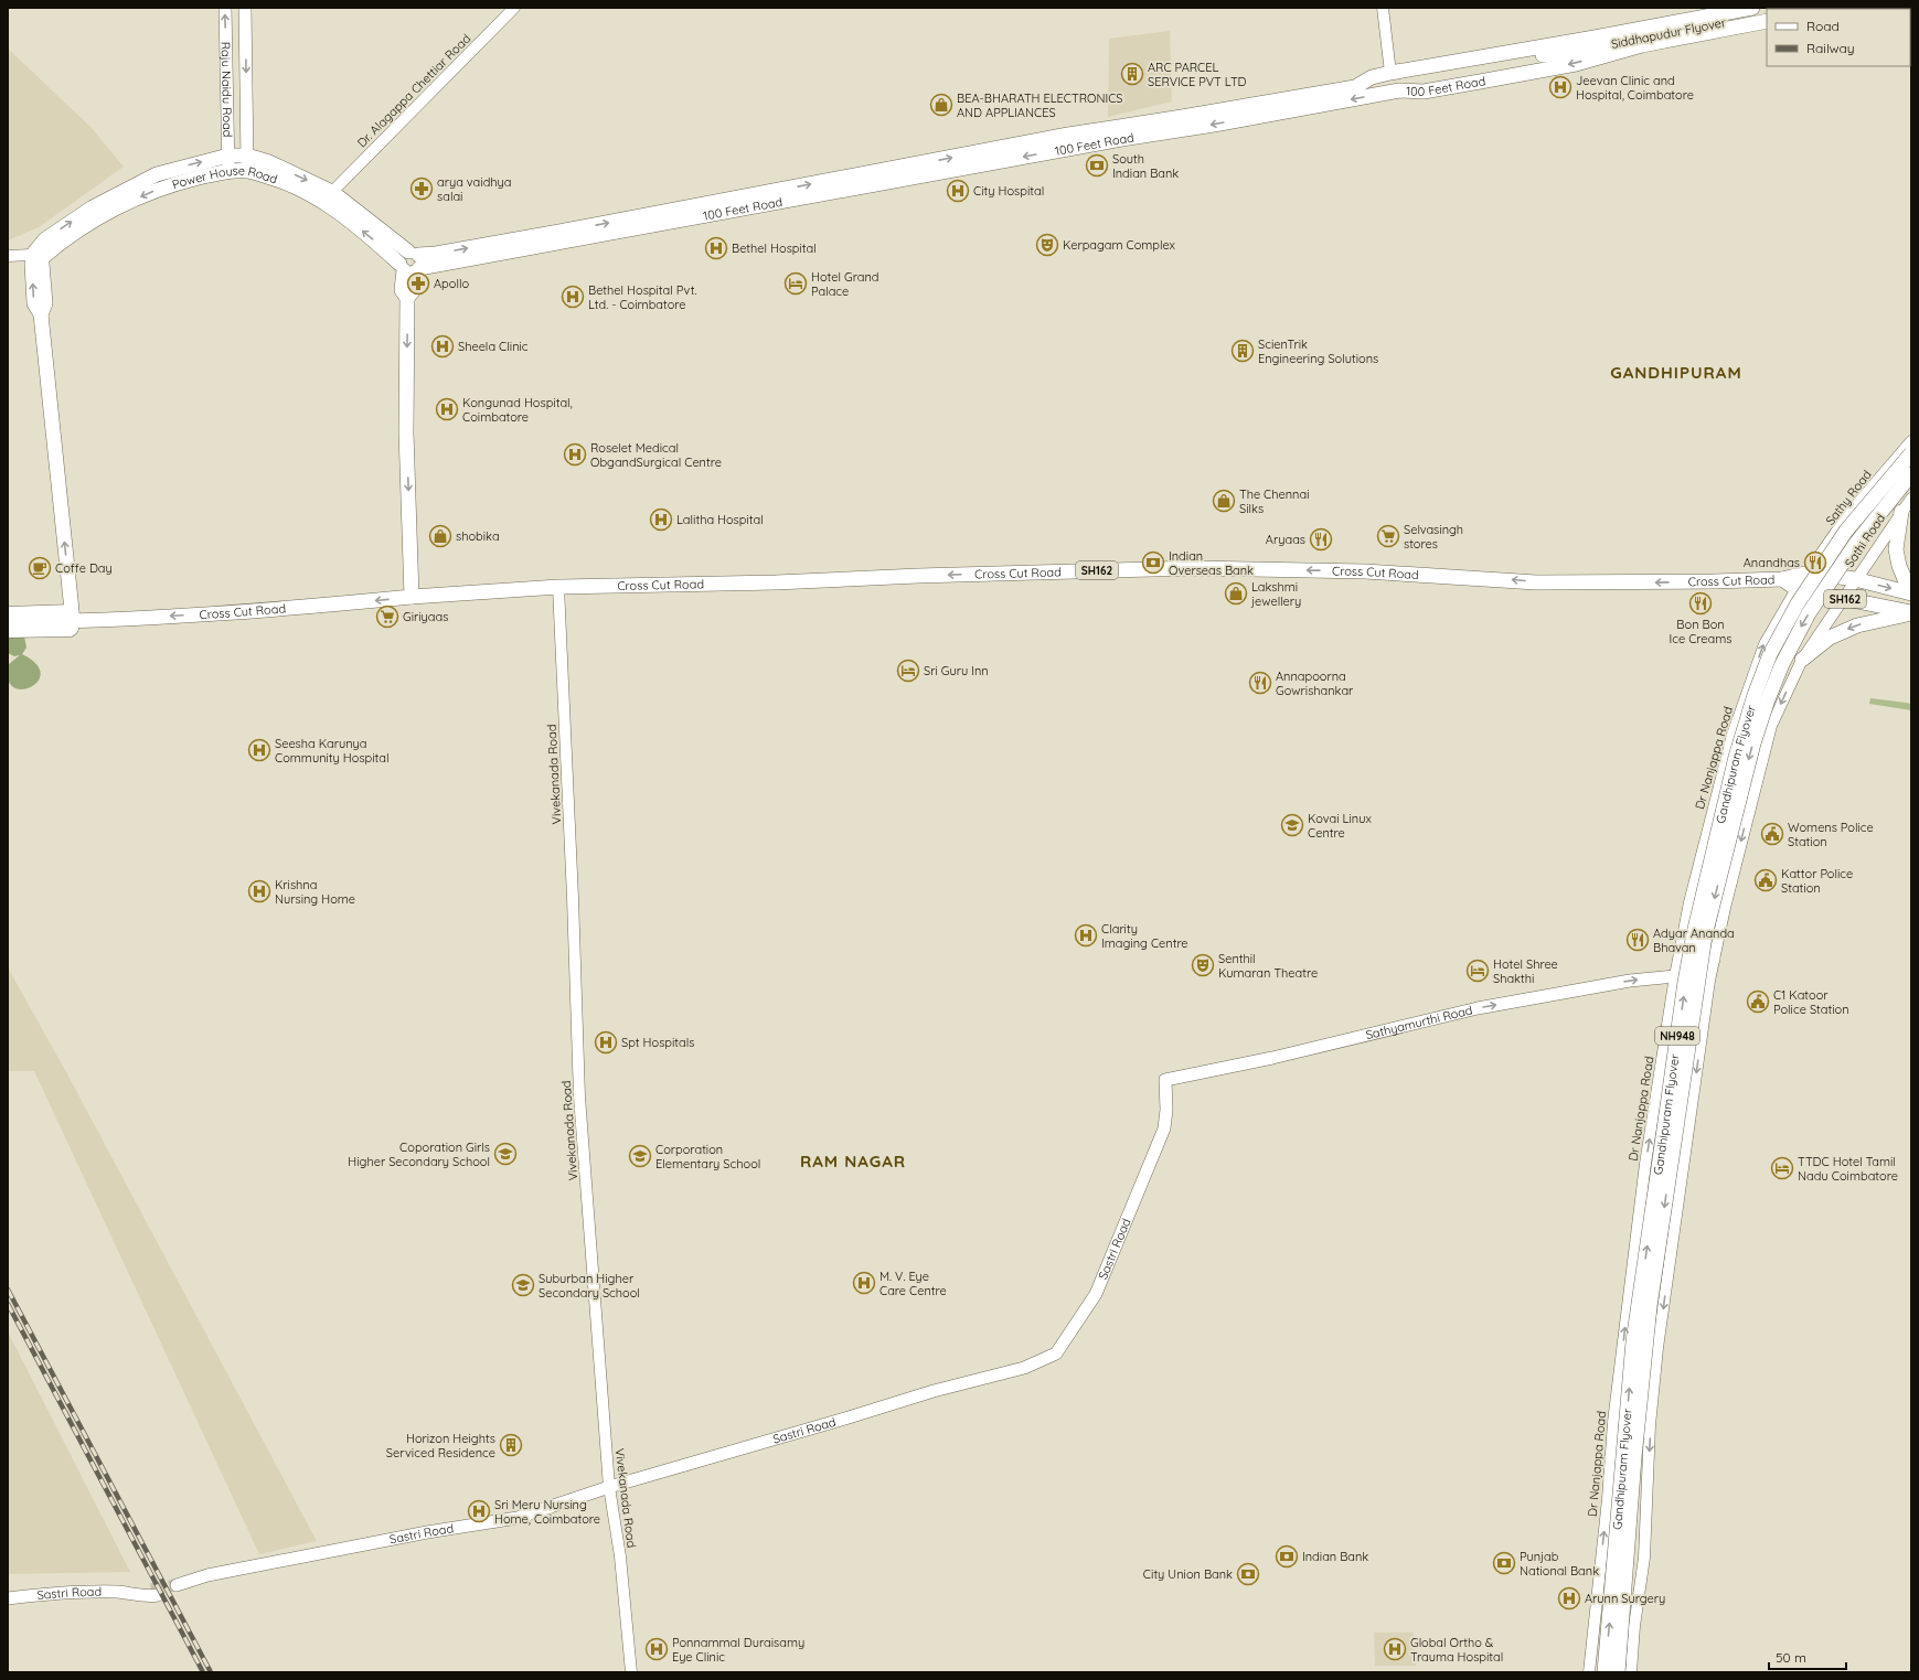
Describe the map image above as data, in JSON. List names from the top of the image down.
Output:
{
  "streets": {
    "main road": [
      "Siddhapudur Flyover",
      "100 Feet Road",
      "Raju Naidu Road",
      "Power House Road",
      "SH162",
      "Cross Cut Road",
      "Gandhipuram Flyover",
      "Sathyamurthi Road",
      "NH948",
      "Sastri Road"
    ],
    "street": [
      "Dr. Alagappa Chettiar Road",
      "Sathy Road",
      "Sathi Road",
      "Dr Nanjappa Road",
      "Vivekanada Road"
    ]
  },
  "crossings": [
    ["Siddhapudur Flyover", "100 Feet Road"],
    ["100 Feet Road", "Power House Road"],
    ["Raju Naidu Road", "Power House Road"],
    ["Dr. Alagappa Chettiar Road", "Power House Road"],
    ["Sathy Road", "SH162"],
    ["Sathy Road", "Dr Nanjappa Road"],
    ["Sathi Road", "SH162"],
    ["SH162", "Cross Cut Road"],
    ["SH162", "Dr Nanjappa Road"],
    ["Cross Cut Road", "Vivekanada Road"],
    ["Dr Nanjappa Road", "Sathyamurthi Road"],
    ["Vivekanada Road", "Sastri Road"],
    ["Sathyamurthi Road", "Sastri Road"]
  ],
  "one_way": ["Cross Cut Road", "Sathyamurthi Road"],
  "districts": ["GANDHIPURAM", "RAM NAGAR"],
  "places": {
    "building": ["ARC PARCEL SERVICE PVT LTD", "ScienTrik Engineering Solutions", "Horizon Heights Serviced Residence"],
    "hospital": [
      "Jeevan Clinic and Hospital, Coimbatore",
      "City Hospital",
      "Bethel Hospital",
      "Bethel Hospital Pvt. Ltd. - Coimbatore",
      "Sheela Clinic",
      "Kongunad Hospital, Coimbatore",
      "Roselet Medical ObgandSurgical Centre",
      "Lalitha Hospital",
      "Seesha Karunya Community Hospital",
      "Krishna Nursing Home",
      "Clarity Imaging Centre",
      "Spt Hospitals",
      "M. V. Eye Care Centre",
      "Sri Meru Nursing Home, Coimbatore",
      "Arunn Surgery",
      "Ponnammal Duraisamy Eye Clinic",
      "Global Ortho & Trauma Hospital"
    ],
    "shop": [
      "BEA-BHARATH ELECTRONICS AND APPLIANCES",
      "The Chennai Silks",
      "shobika",
      "Lakshmi jewellery"
    ],
    "bank": [
      "South Indian Bank",
      "Indian Overseas Bank",
      "Indian Bank",
      "Punjab National Bank",
      "City Union Bank"
    ],
    "pharmacy": ["arya vaidhya salai", "Apollo"],
    "theatre": ["Kerpagam Complex", "Senthil Kumaran Theatre"],
    "hotel": [
      "Hotel Grand Palace",
      "Sri Guru Inn",
      "Hotel Shree Shakthi",
      "TTDC Hotel Tamil Nadu Coimbatore"
    ],
    "supermarket": ["Selvasingh stores", "Giriyaas"],
    "restaurant": [
      "Aryaas",
      "Anandhas",
      "Bon Bon Ice Creams",
      "Annapoorna Gowrishankar",
      "Adyar Ananda Bhavan"
    ],
    "cafe": ["Coffe Day"],
    "school or university": [
      "Kovai Linux Centre",
      "Coporation Girls Higher Secondary School",
      "Corporation Elementary School",
      "Suburban Higher Secondary School"
    ],
    "public building": ["Womens Police Station", "Kattor Police Station", "C1 Katoor Police Station"]
  },
  "legend": ["Road", "Railway"],
  "scale_bar": "50 m"
}
